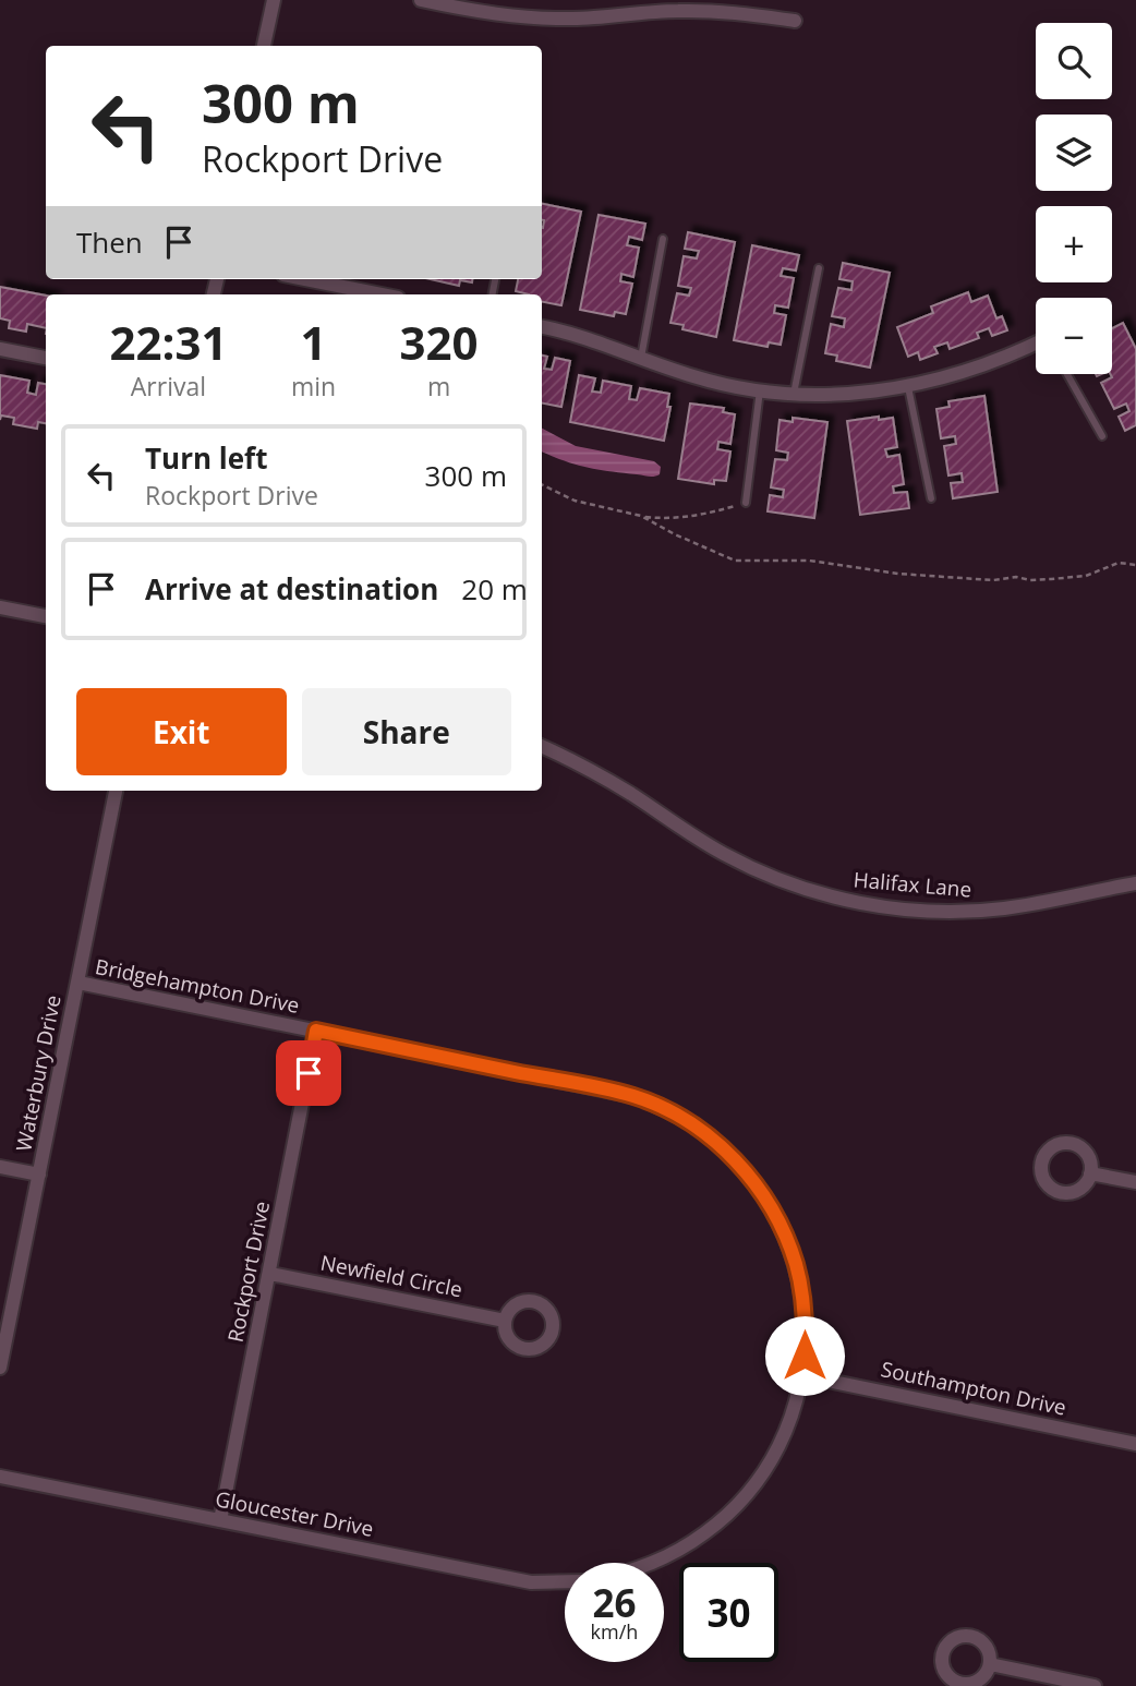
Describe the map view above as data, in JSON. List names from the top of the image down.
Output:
{
  "streets": {
    "street": [
      "Halifax Lane",
      "Bridgehampton Drive",
      "Waterbury Drive",
      "Rockport Drive",
      "Newfield Circle",
      "Southampton Drive",
      "Gloucester Drive"
    ]
  },
  "crossings": [
    ["Bridgehampton Drive", "Waterbury Drive"],
    ["Bridgehampton Drive", "Rockport Drive"],
    ["Bridgehampton Drive", "Southampton Drive"],
    ["Rockport Drive", "Newfield Circle"],
    ["Rockport Drive", "Gloucester Drive"]
  ],
  "page": {
    "map_buttons": ["+", "−"],
    "turn": ["300 m", "Rockport Drive"],
    "then": "Then",
    "eta": [
      "22:31",
      "Arrival",
      "1",
      "min",
      "320",
      "m"
    ],
    "list": [
      {
        "name": "Turn left",
        "note": "Rockport Drive",
        "value": "300 m"
      },
      {
        "name": "Arrive at destination",
        "value": "20 m"
      }
    ],
    "buttons": ["Exit", "Share"],
    "speed": "26 km/h",
    "limit": "30"
  }
}
